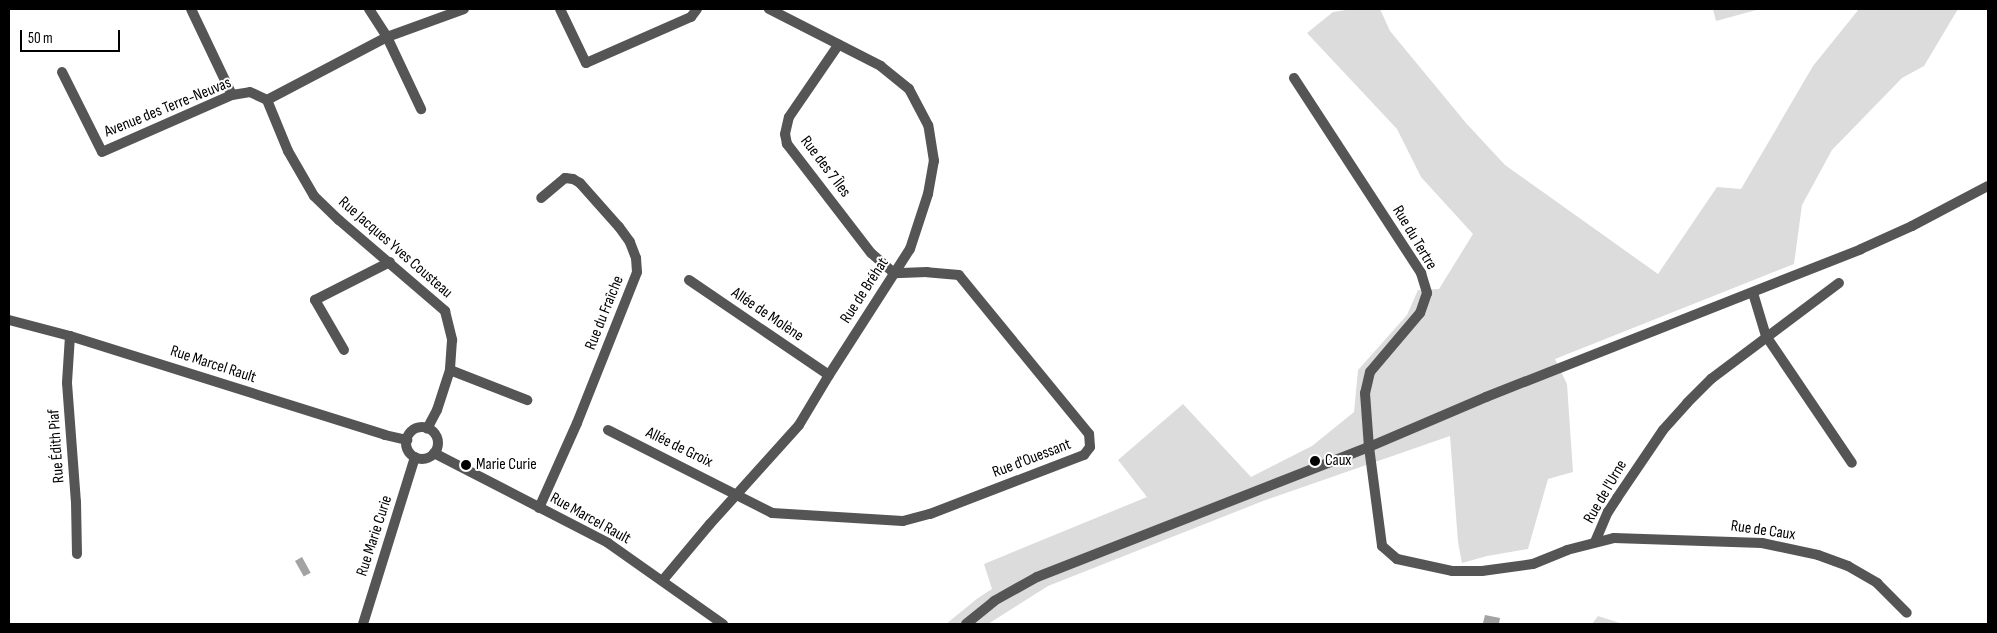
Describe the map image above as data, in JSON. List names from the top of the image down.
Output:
{
  "streets": {
    "street": [
      "Avenue des Terre-Neuvas",
      "Rue des 7 Îles",
      "Rue du Tertre",
      "Rue Jacques Yves Cousteau",
      "Rue de Bréhat",
      "Rue du Fraîche",
      "Allée de Molène",
      "Rue Marcel Rault",
      "Rue Édith Piaf",
      "Allée de Groix",
      "Rue d'Ouessant",
      "Rue de l'Urne",
      "Rue de Caux",
      "Rue Marie Curie"
    ]
  },
  "crossings": [
    ["Avenue des Terre-Neuvas", "Rue Jacques Yves Cousteau"],
    ["Rue des 7 Îles", "Rue de Bréhat"],
    ["Rue des 7 Îles", "Rue d'Ouessant"],
    ["Rue du Tertre", "Rue de l'Urne"],
    ["Rue Jacques Yves Cousteau", "Rue Marcel Rault"],
    ["Rue Jacques Yves Cousteau", "Rue Marie Curie"],
    ["Rue de Bréhat", "Allée de Molène"],
    ["Rue de Bréhat", "Rue Marcel Rault"],
    ["Rue de Bréhat", "Allée de Groix"],
    ["Rue de Bréhat", "Rue d'Ouessant"],
    ["Rue du Fraîche", "Rue Marcel Rault"],
    ["Rue Marcel Rault", "Rue Édith Piaf"],
    ["Rue Marcel Rault", "Rue Marie Curie"],
    ["Allée de Groix", "Rue d'Ouessant"],
    ["Rue de l'Urne", "Rue de Caux"]
  ],
  "places": ["Caux", "Marie Curie"],
  "scale_bar": "50 m"
}
